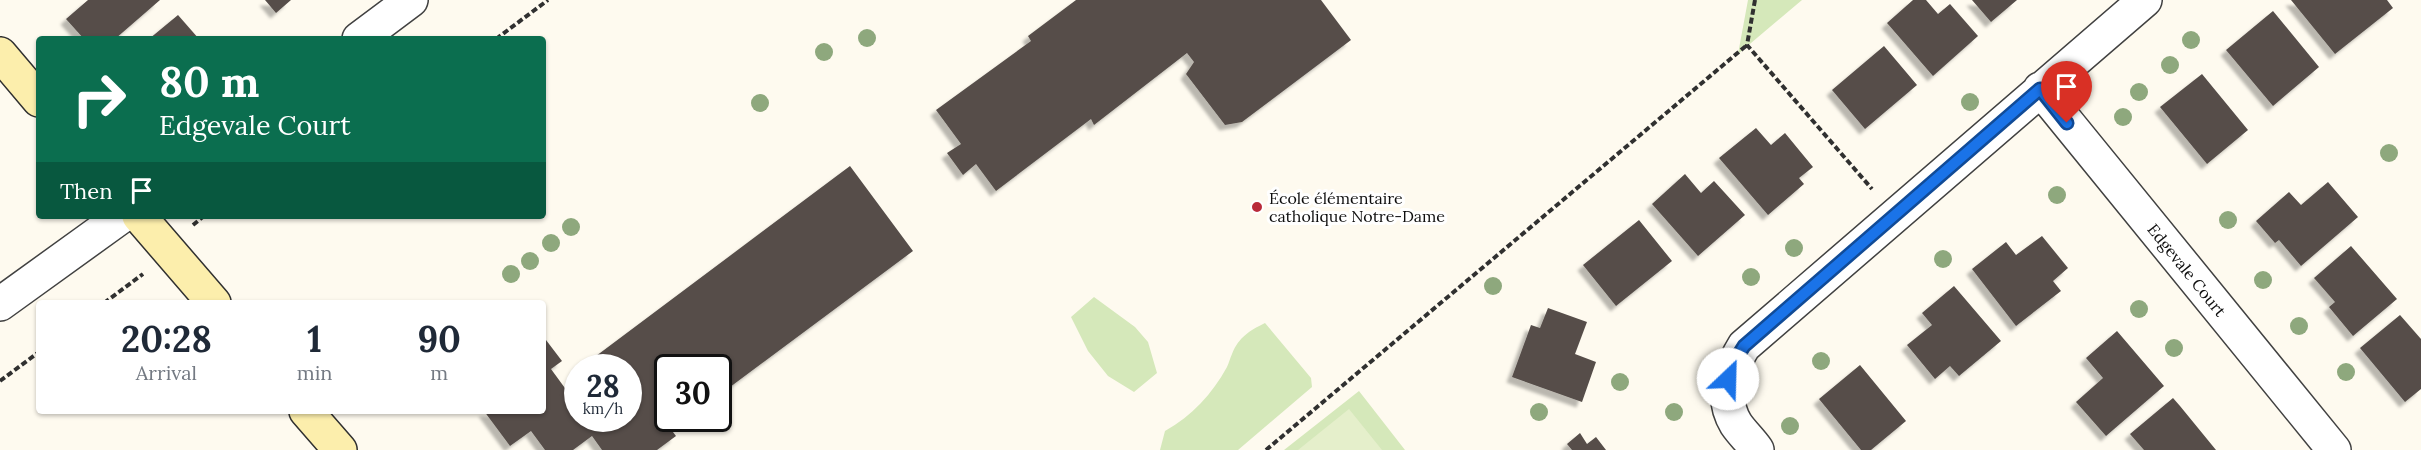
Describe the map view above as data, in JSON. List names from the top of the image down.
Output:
{
  "streets": {
    "street": ["Edgevale Court"]
  },
  "places": ["École élémentaire catholique Notre-Dame"],
  "page": {
    "turn": ["80 m", "Edgevale Court"],
    "then": "Then",
    "eta": [
      "20:28",
      "Arrival",
      "1",
      "min",
      "90",
      "m"
    ],
    "speed": "28 km/h",
    "limit": "30"
  }
}
